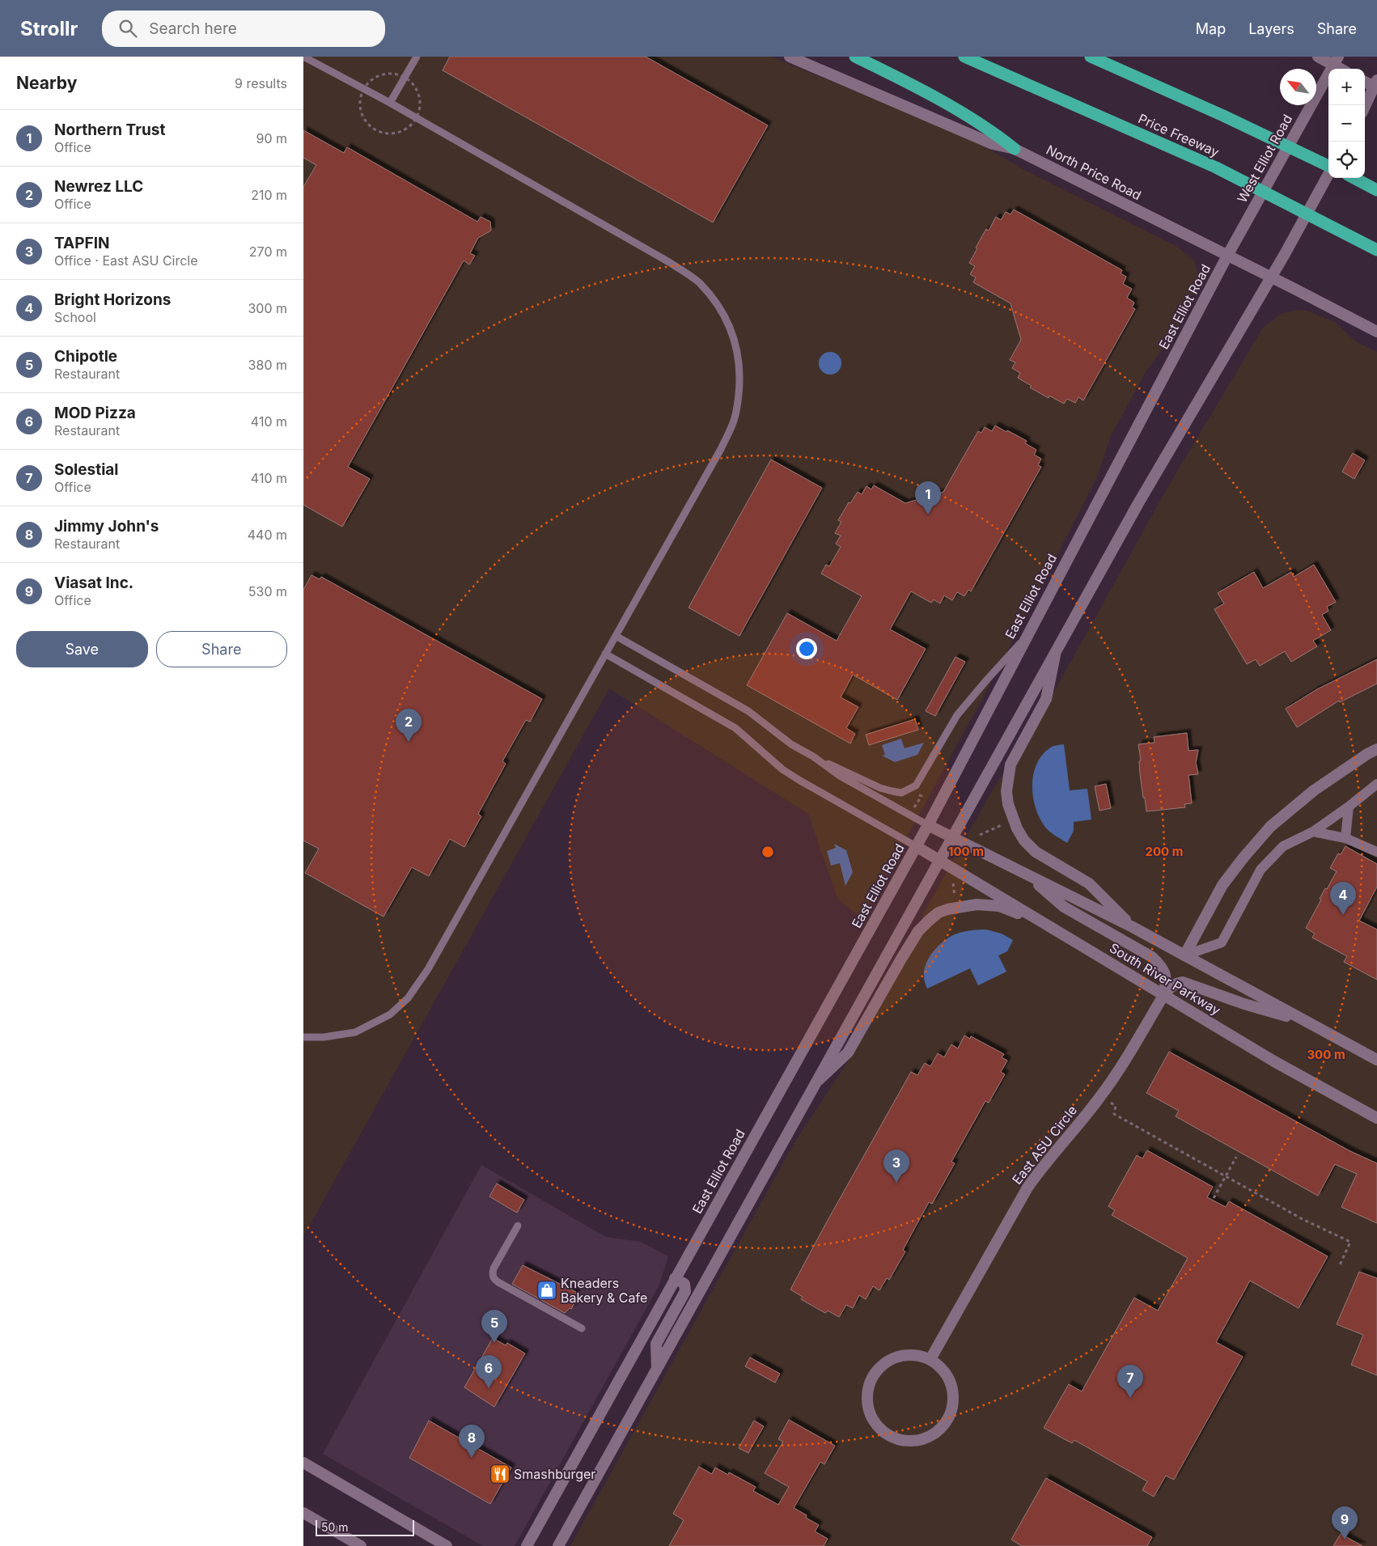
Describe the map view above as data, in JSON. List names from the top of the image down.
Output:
{
  "streets": {
    "highway": ["Price Freeway"],
    "main road": [
      "West Elliot Road",
      "North Price Road",
      "East Elliot Road",
      "South River Parkway",
      "East ASU Circle"
    ]
  },
  "crossings": [
    ["West Elliot Road", "East Elliot Road"],
    ["North Price Road", "East Elliot Road"],
    ["East Elliot Road", "South River Parkway"],
    ["South River Parkway", "East ASU Circle"]
  ],
  "places": {
    "shop": ["Kneaders Bakery & Cafe"],
    "restaurant": ["Smashburger"]
  },
  "scale_bar": "50 m",
  "north": "top left",
  "page": {
    "header": "Strollr",
    "search": "Search here",
    "nav": ["Map", "Layers", "Share"],
    "heading": ["Nearby", "9 results"],
    "map_buttons": ["+", "−"],
    "list": [
      {
        "mark": "1",
        "name": "Northern Trust",
        "note": "Office",
        "value": "90 m"
      },
      {
        "mark": "2",
        "name": "Newrez LLC",
        "note": "Office",
        "value": "210 m"
      },
      {
        "mark": "3",
        "name": "TAPFIN",
        "note": "Office · East ASU Circle",
        "value": "270 m"
      },
      {
        "mark": "4",
        "name": "Bright Horizons",
        "note": "School",
        "value": "300 m"
      },
      {
        "mark": "5",
        "name": "Chipotle",
        "note": "Restaurant",
        "value": "380 m"
      },
      {
        "mark": "6",
        "name": "MOD Pizza",
        "note": "Restaurant",
        "value": "410 m"
      },
      {
        "mark": "7",
        "name": "Solestial",
        "note": "Office",
        "value": "410 m"
      },
      {
        "mark": "8",
        "name": "Jimmy John's",
        "note": "Restaurant",
        "value": "440 m"
      },
      {
        "mark": "9",
        "name": "Viasat Inc.",
        "note": "Office",
        "value": "530 m"
      }
    ],
    "pins": [
      "1",
      "2",
      "4",
      "3",
      "5",
      "6",
      "7",
      "8",
      "9"
    ],
    "buttons": ["Save", "Share"],
    "scale": "50 m"
  },
  "rings": ["100 m", "200 m", "300 m"]
}
